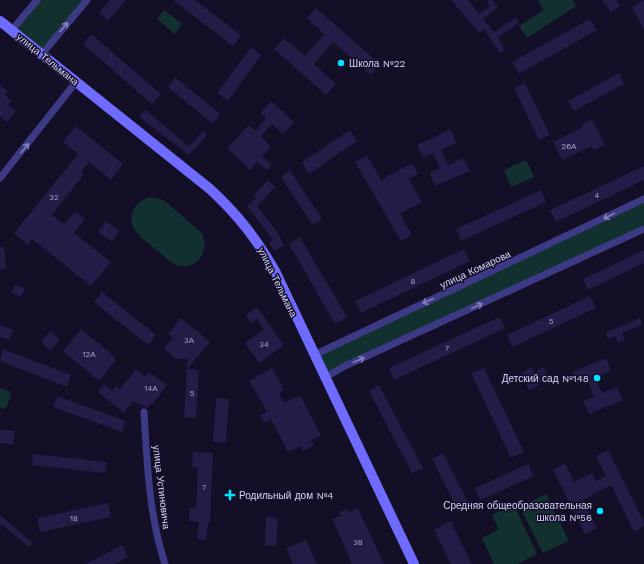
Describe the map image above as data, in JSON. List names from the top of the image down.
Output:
{
  "streets": {
    "main road": ["улица Тельмана"],
    "street": ["улица Комарова", "улица Устиновича"]
  },
  "crossings": [
    ["улица Тельмана", "улица Комарова"]
  ],
  "places": {
    "other": ["Школа №22", "Детский сад №148", "Средняя общеобразовательная школа №56"],
    "health": ["Родильный дом №4"]
  },
  "house_numbers": [
    "26А",
    "4",
    "32",
    "8",
    "5",
    "3А",
    "34",
    "7",
    "12А",
    "14А",
    "5",
    "7",
    "18",
    "38"
  ]
}
